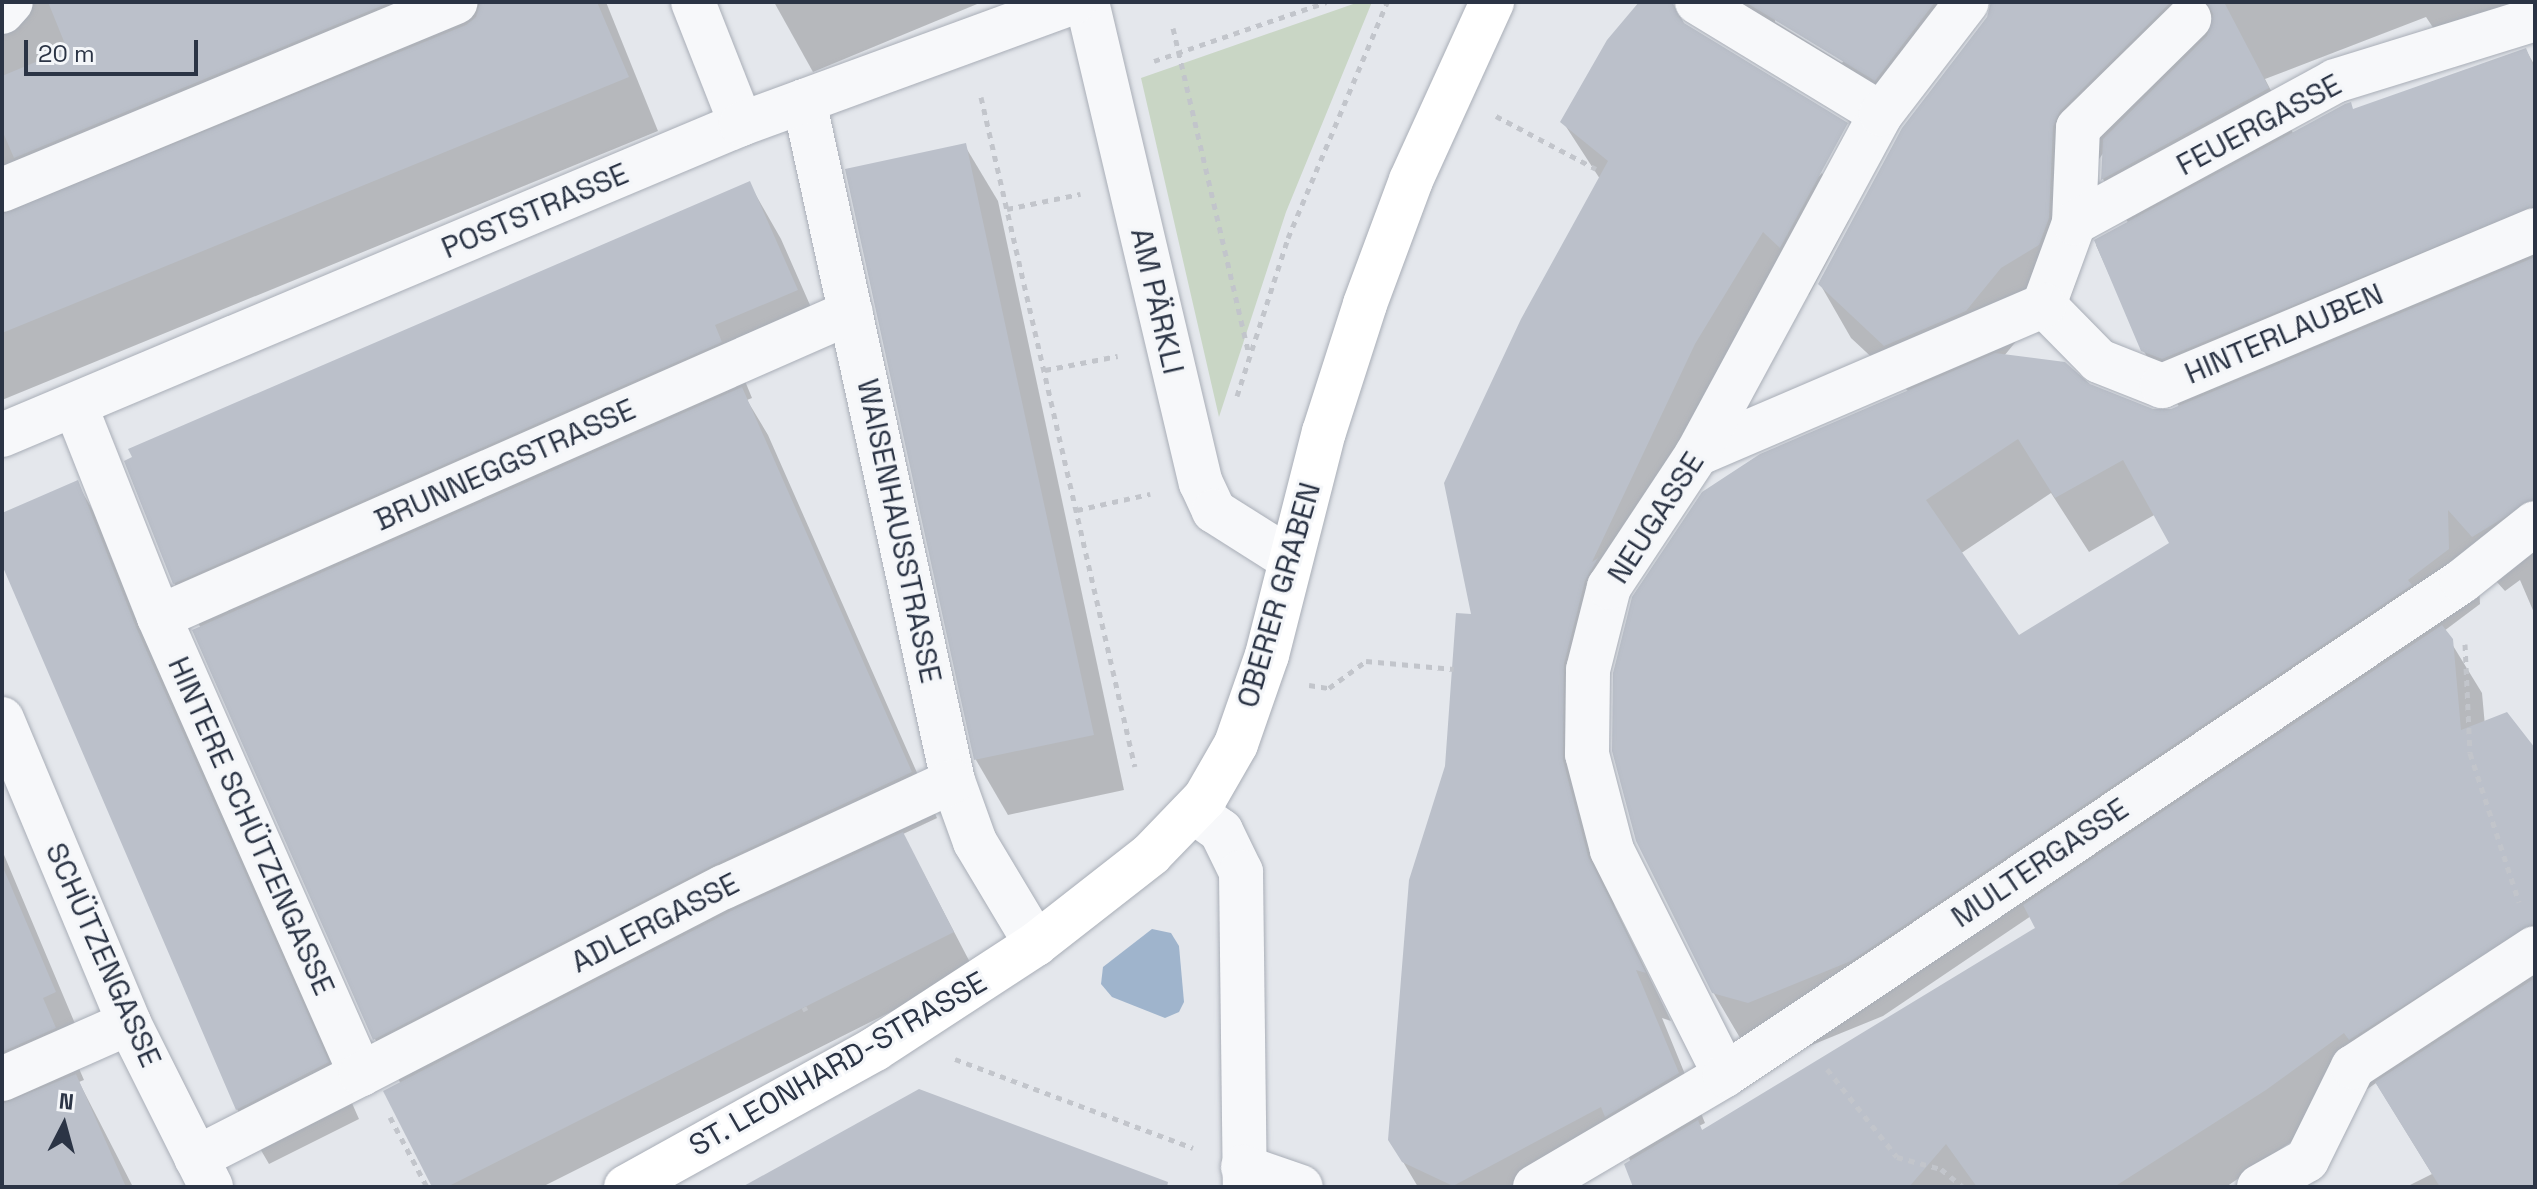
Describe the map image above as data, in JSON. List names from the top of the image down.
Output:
{
  "streets": {
    "main road": ["OBERER GRABEN", "ST. LEONHARD-STRASSE"],
    "street": [
      "FEUERGASSE",
      "POSTSTRASSE",
      "AM PÄRKLI",
      "HINTERLAUBEN",
      "BRUNNEGGSTRASSE",
      "NEUGASSE",
      "WAISENHAUSSTRASSE",
      "HINTERE SCHÜTZENGASSE",
      "MULTERGASSE",
      "ADLERGASSE",
      "SCHÜTZENGASSE"
    ]
  },
  "crossings": [
    ["POSTSTRASSE", "WAISENHAUSSTRASSE"],
    ["POSTSTRASSE", "HINTERE SCHÜTZENGASSE"],
    ["AM PÄRKLI", "OBERER GRABEN"],
    ["BRUNNEGGSTRASSE", "WAISENHAUSSTRASSE"],
    ["BRUNNEGGSTRASSE", "HINTERE SCHÜTZENGASSE"],
    ["NEUGASSE", "MULTERGASSE"],
    ["WAISENHAUSSTRASSE", "ADLERGASSE"],
    ["WAISENHAUSSTRASSE", "ST. LEONHARD-STRASSE"],
    ["OBERER GRABEN", "ST. LEONHARD-STRASSE"],
    ["HINTERE SCHÜTZENGASSE", "ADLERGASSE"]
  ],
  "scale_bar": "20 m",
  "north": "top"
}
